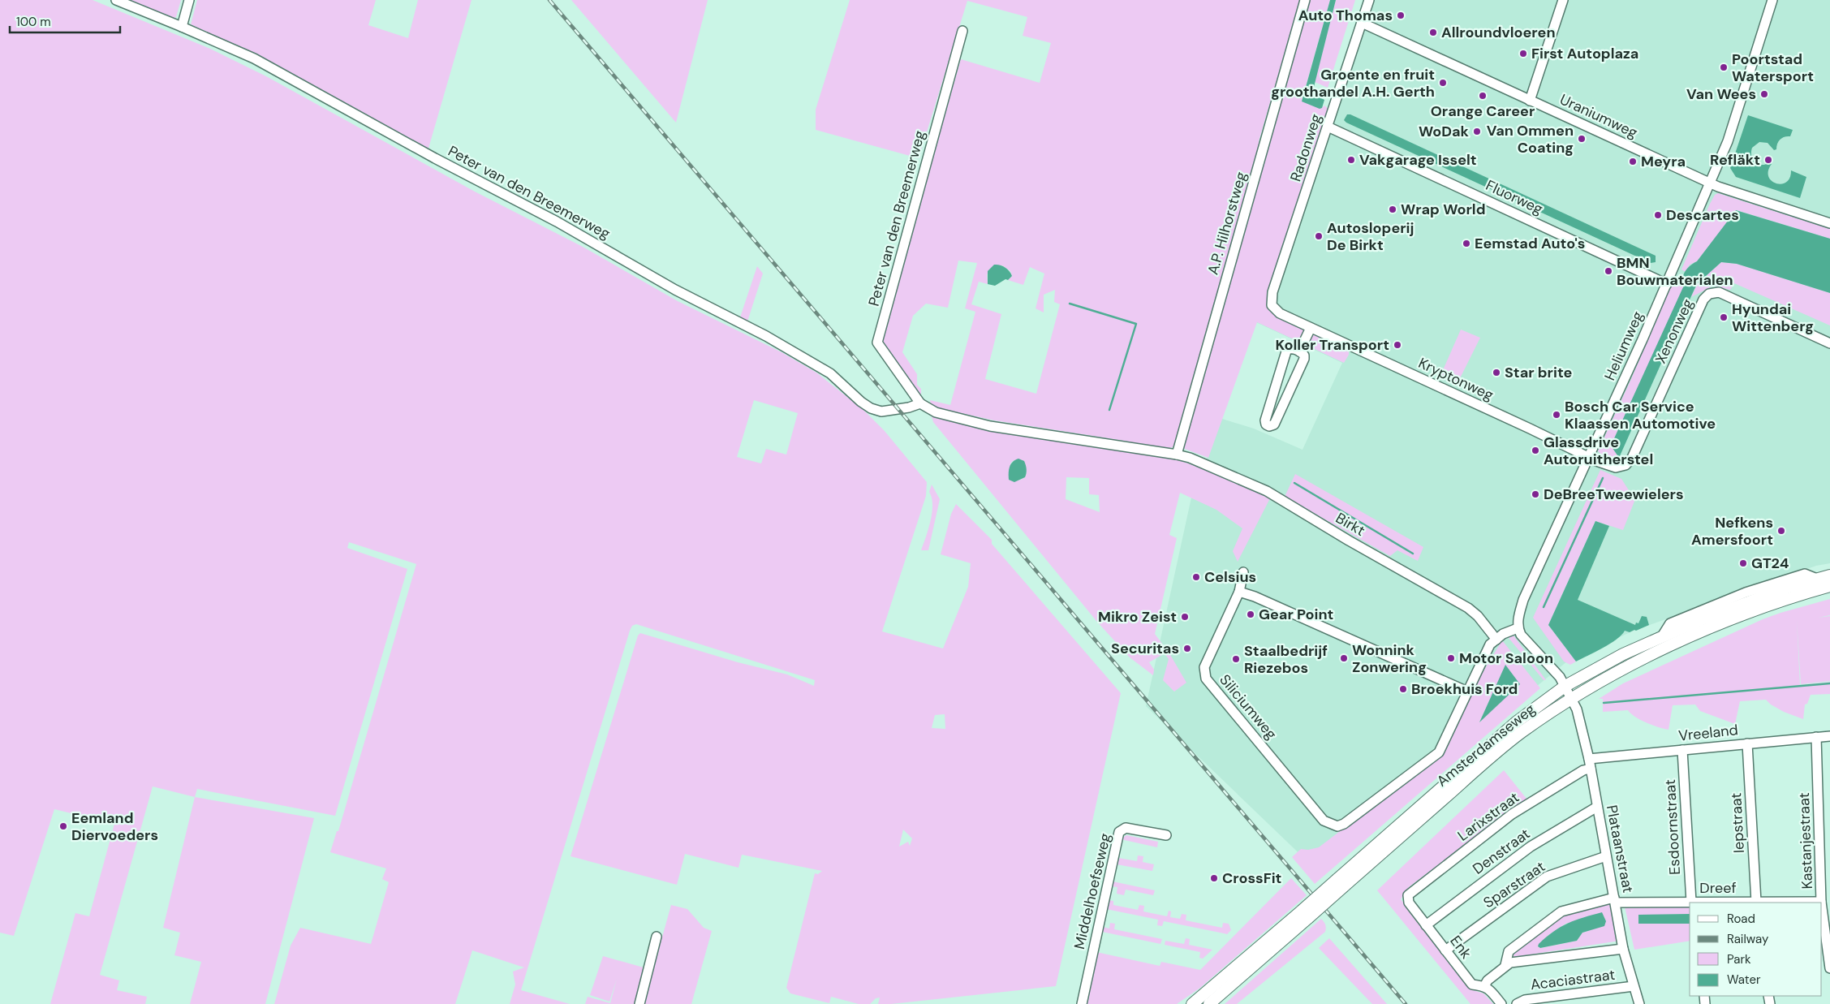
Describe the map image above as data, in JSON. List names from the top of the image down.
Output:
{
  "streets": {
    "main road": ["Amsterdamseweg"],
    "street": [
      "Uraniumweg",
      "Radonweg",
      "Peter van den Breemerweg",
      "Fluorweg",
      "A.P. Hilhorstweg",
      "Xenonweg",
      "Heliumweg",
      "Kryptonweg",
      "Birkt",
      "Siliciumweg",
      "Vreeland",
      "Larixstraat",
      "Iepstraat",
      "Esdoornstraat",
      "Kastanjestraat",
      "Plataanstraat",
      "Denstraat",
      "Sparstraat",
      "Dreef",
      "Middelhoefseweg",
      "Enk",
      "Acaciastraat"
    ]
  },
  "crossings": [
    ["Uraniumweg", "Radonweg"],
    ["Uraniumweg", "Heliumweg"],
    ["Radonweg", "Fluorweg"],
    ["Radonweg", "Kryptonweg"],
    ["Peter van den Breemerweg", "A.P. Hilhorstweg"],
    ["Peter van den Breemerweg", "Birkt"],
    ["Fluorweg", "Heliumweg"],
    ["A.P. Hilhorstweg", "Birkt"],
    ["Xenonweg", "Heliumweg"],
    ["Xenonweg", "Kryptonweg"],
    ["Heliumweg", "Kryptonweg"],
    ["Heliumweg", "Siliciumweg"],
    ["Birkt", "Siliciumweg"],
    ["Vreeland", "Iepstraat"],
    ["Vreeland", "Esdoornstraat"],
    ["Vreeland", "Kastanjestraat"],
    ["Vreeland", "Plataanstraat"],
    ["Amsterdamseweg", "Plataanstraat"],
    ["Larixstraat", "Plataanstraat"],
    ["Larixstraat", "Enk"],
    ["Iepstraat", "Dreef"],
    ["Esdoornstraat", "Dreef"],
    ["Kastanjestraat", "Dreef"],
    ["Plataanstraat", "Denstraat"],
    ["Plataanstraat", "Sparstraat"],
    ["Plataanstraat", "Dreef"],
    ["Plataanstraat", "Acaciastraat"],
    ["Denstraat", "Enk"],
    ["Sparstraat", "Enk"],
    ["Dreef", "Enk"]
  ],
  "places": [
    "Auto Thomas",
    "Allroundvloeren",
    "First Autoplaza",
    "Poortstad Watersport",
    "Groente en fruit groothandel A.H. Gerth",
    "Van Wees",
    "Orange Career",
    "WoDak",
    "Van Ommen Coating",
    "Vakgarage Isselt",
    "Refläkt",
    "Meyra",
    "Wrap World",
    "Descartes",
    "Autosloperij De Birkt",
    "Eemstad Auto's",
    "BMN Bouwmaterialen",
    "Hyundai Wittenberg",
    "Koller Transport",
    "Star brite",
    "Bosch Car Service Klaassen Automotive",
    "Glassdrive Autoruitherstel",
    "DeBreeTweewielers",
    "Nefkens Amersfoort",
    "GT24",
    "Celsius",
    "Gear Point",
    "Mikro Zeist",
    "Securitas",
    "Wonnink Zonwering",
    "Motor Saloon",
    "Staalbedrijf Riezebos",
    "Broekhuis Ford",
    "Eemland Diervoeders",
    "CrossFit"
  ],
  "legend": [
    "Road",
    "Railway",
    "Park",
    "Water"
  ],
  "scale_bar": "100 m"
}
